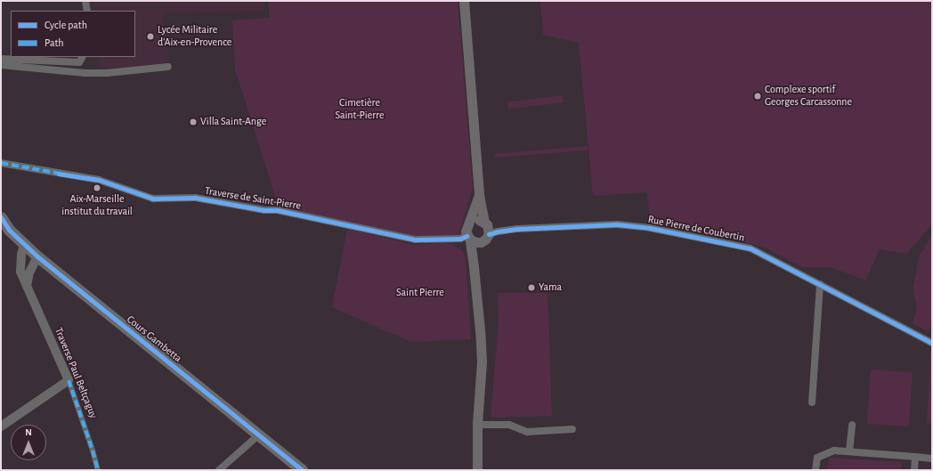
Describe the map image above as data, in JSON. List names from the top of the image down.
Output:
{
  "streets": {
    "main road": ["Cours Gambetta"],
    "street": ["Traverse de Saint-Pierre", "Rue Pierre de Coubertin", "Traverse Paul Beltçaguy"]
  },
  "crossings": [
    ["Traverse de Saint-Pierre", "Rue Pierre de Coubertin"],
    ["Cours Gambetta", "Traverse Paul Beltçaguy"]
  ],
  "parks": ["Cimetière Saint-Pierre", "Saint Pierre"],
  "places": [
    "Lycée Militaire d'Aix-en-Provence",
    "Complexe sportif Georges Carcassonne",
    "Villa Saint-Ange",
    "Aix-Marseille institut du travail",
    "Yama"
  ],
  "legend": ["Cycle path", "Path"],
  "north": "top"
}
